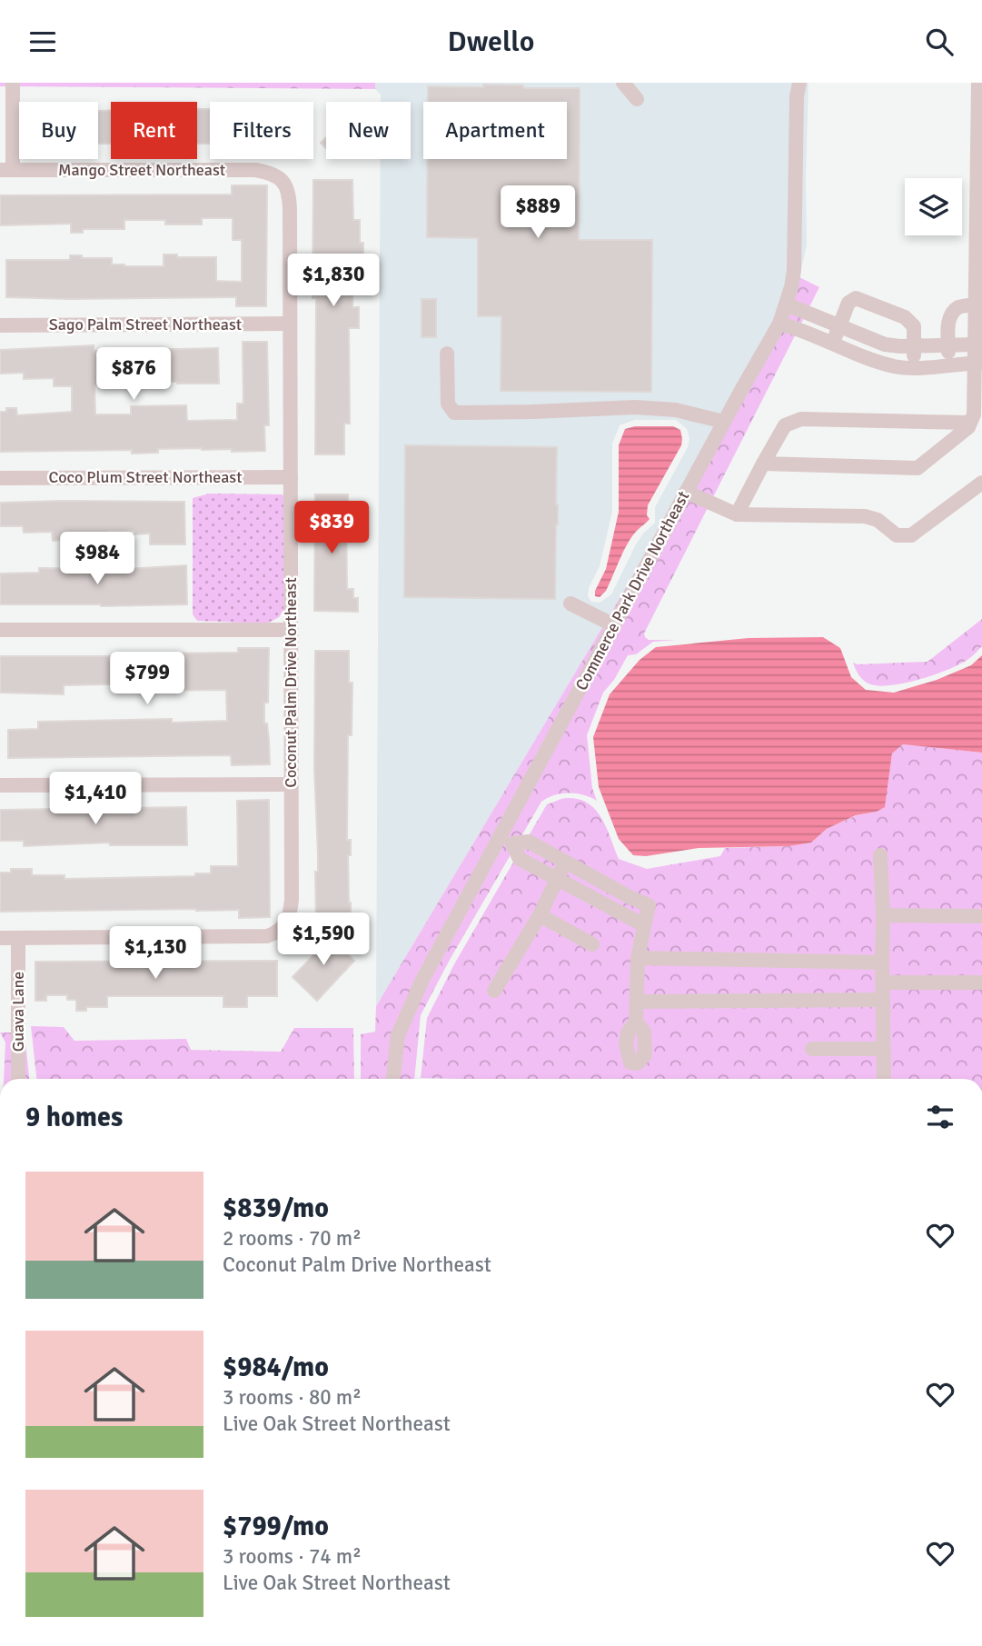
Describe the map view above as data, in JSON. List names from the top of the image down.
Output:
{
  "streets": {
    "street": [
      "Mango Street Northeast",
      "Sago Palm Street Northeast",
      "Coco Plum Street Northeast",
      "Commerce Park Drive Northeast",
      "Coconut Palm Drive Northeast",
      "Guava Lane"
    ]
  },
  "crossings": [
    ["Mango Street Northeast", "Coconut Palm Drive Northeast"],
    ["Sago Palm Street Northeast", "Coconut Palm Drive Northeast"],
    ["Coco Plum Street Northeast", "Coconut Palm Drive Northeast"],
    ["Coconut Palm Drive Northeast", "Guava Lane"]
  ],
  "page": {
    "header": "Dwello",
    "chip": [
      "Buy",
      "Rent",
      "Filters",
      "New",
      "Apartment"
    ],
    "price": [
      "$889",
      "$1,830",
      "$876",
      "$839",
      "$984",
      "$799",
      "$1,410",
      "$1,590",
      "$1,130"
    ],
    "heading": "9 homes",
    "list": [
      {
        "name": "$839/mo",
        "note": "2 rooms · 70 m² · Coconut Palm Drive Northeast"
      },
      {
        "name": "$984/mo",
        "note": "3 rooms · 80 m² · Live Oak Street Northeast"
      },
      {
        "name": "$799/mo",
        "note": "3 rooms · 74 m² · Live Oak Street Northeast"
      }
    ]
  }
}
